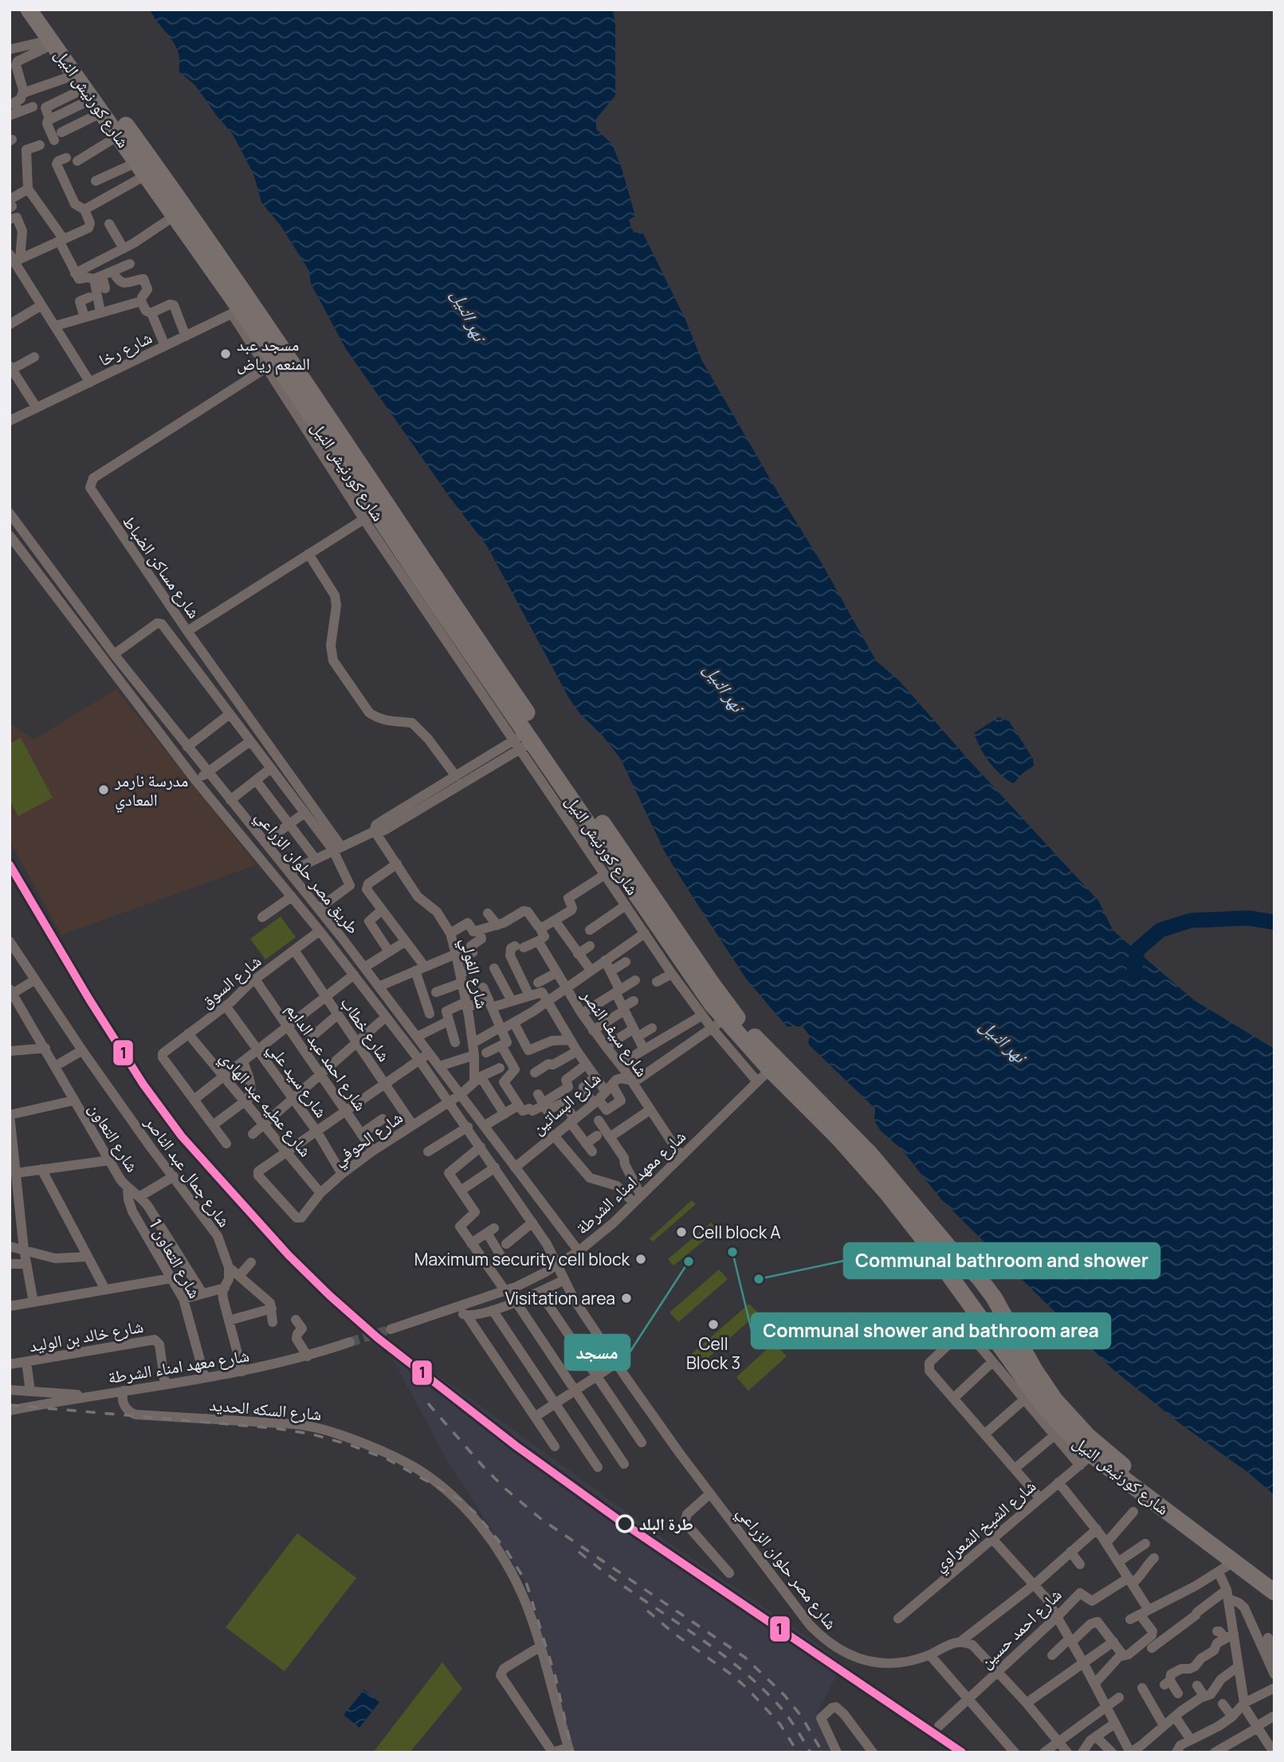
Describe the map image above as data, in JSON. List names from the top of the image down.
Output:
{
  "streets": {
    "highway": ["شارع كورنيش النيل"],
    "street": [
      "شارع رخا",
      "شارع مساكن الضباط",
      "طريق مصر حلوان الزراعي",
      "شارع الفولي",
      "شارع السوق",
      "شارع خطاب",
      "شارع سيف النصر",
      "شارع احمد عبد الدايم",
      "شارع سيد علي",
      "شارع البساتين",
      "شارع عطيه عبد الهادي",
      "شارع التعاون",
      "شارع الحوفي",
      "شارع جمال عبد الناصر",
      "شارع معهد امناء الشرطة",
      "شارع التعاون 1",
      "شارع خالد بن الوليد",
      "شارع السكه الحديد",
      "شارع الشيخ الشعراوي",
      "شارع مصر حلوان الزراعي",
      "شارع احمد حسين"
    ]
  },
  "crossings": [
    ["شارع كورنيش النيل", "شارع رخا"],
    ["شارع كورنيش النيل", "شارع مساكن الضباط"],
    ["شارع كورنيش النيل", "شارع البساتين"],
    ["شارع كورنيش النيل", "شارع معهد امناء الشرطة"],
    ["شارع كورنيش النيل", "شارع الشيخ الشعراوي"],
    ["طريق مصر حلوان الزراعي", "شارع السوق"],
    ["طريق مصر حلوان الزراعي", "شارع البساتين"],
    ["طريق مصر حلوان الزراعي", "شارع الحوفي"],
    ["طريق مصر حلوان الزراعي", "شارع معهد امناء الشرطة"],
    ["طريق مصر حلوان الزراعي", "شارع مصر حلوان الزراعي"],
    ["شارع الفولي", "شارع الحوفي"],
    ["شارع السوق", "شارع خطاب"],
    ["شارع السوق", "شارع احمد عبد الدايم"],
    ["شارع السوق", "شارع سيد علي"],
    ["شارع السوق", "شارع عطيه عبد الهادي"],
    ["شارع خطاب", "شارع الحوفي"],
    ["شارع سيف النصر", "شارع البساتين"],
    ["شارع سيف النصر", "شارع معهد امناء الشرطة"],
    ["شارع احمد عبد الدايم", "شارع الحوفي"],
    ["شارع سيد علي", "شارع الحوفي"],
    ["شارع عطيه عبد الهادي", "شارع الحوفي"],
    ["شارع التعاون", "شارع التعاون 1"],
    ["شارع جمال عبد الناصر", "شارع معهد امناء الشرطة"],
    ["شارع معهد امناء الشرطة", "شارع التعاون 1"],
    ["شارع معهد امناء الشرطة", "شارع خالد بن الوليد"],
    ["شارع معهد امناء الشرطة", "شارع السكه الحديد"],
    ["شارع معهد امناء الشرطة", "شارع مصر حلوان الزراعي"]
  ],
  "water": ["نهر النيل"],
  "places": [
    "مسجد عبد المنعم رياض",
    "مدرسة نارمر المعادي",
    "Cell block A",
    "Communal shower and bathroom area",
    "Maximum security cell block",
    "مسجد",
    "Communal bathroom and shower",
    "Visitation area",
    "Cell Block 3",
    "طرة البلد"
  ],
  "lines": ["metro line 1"]
}
